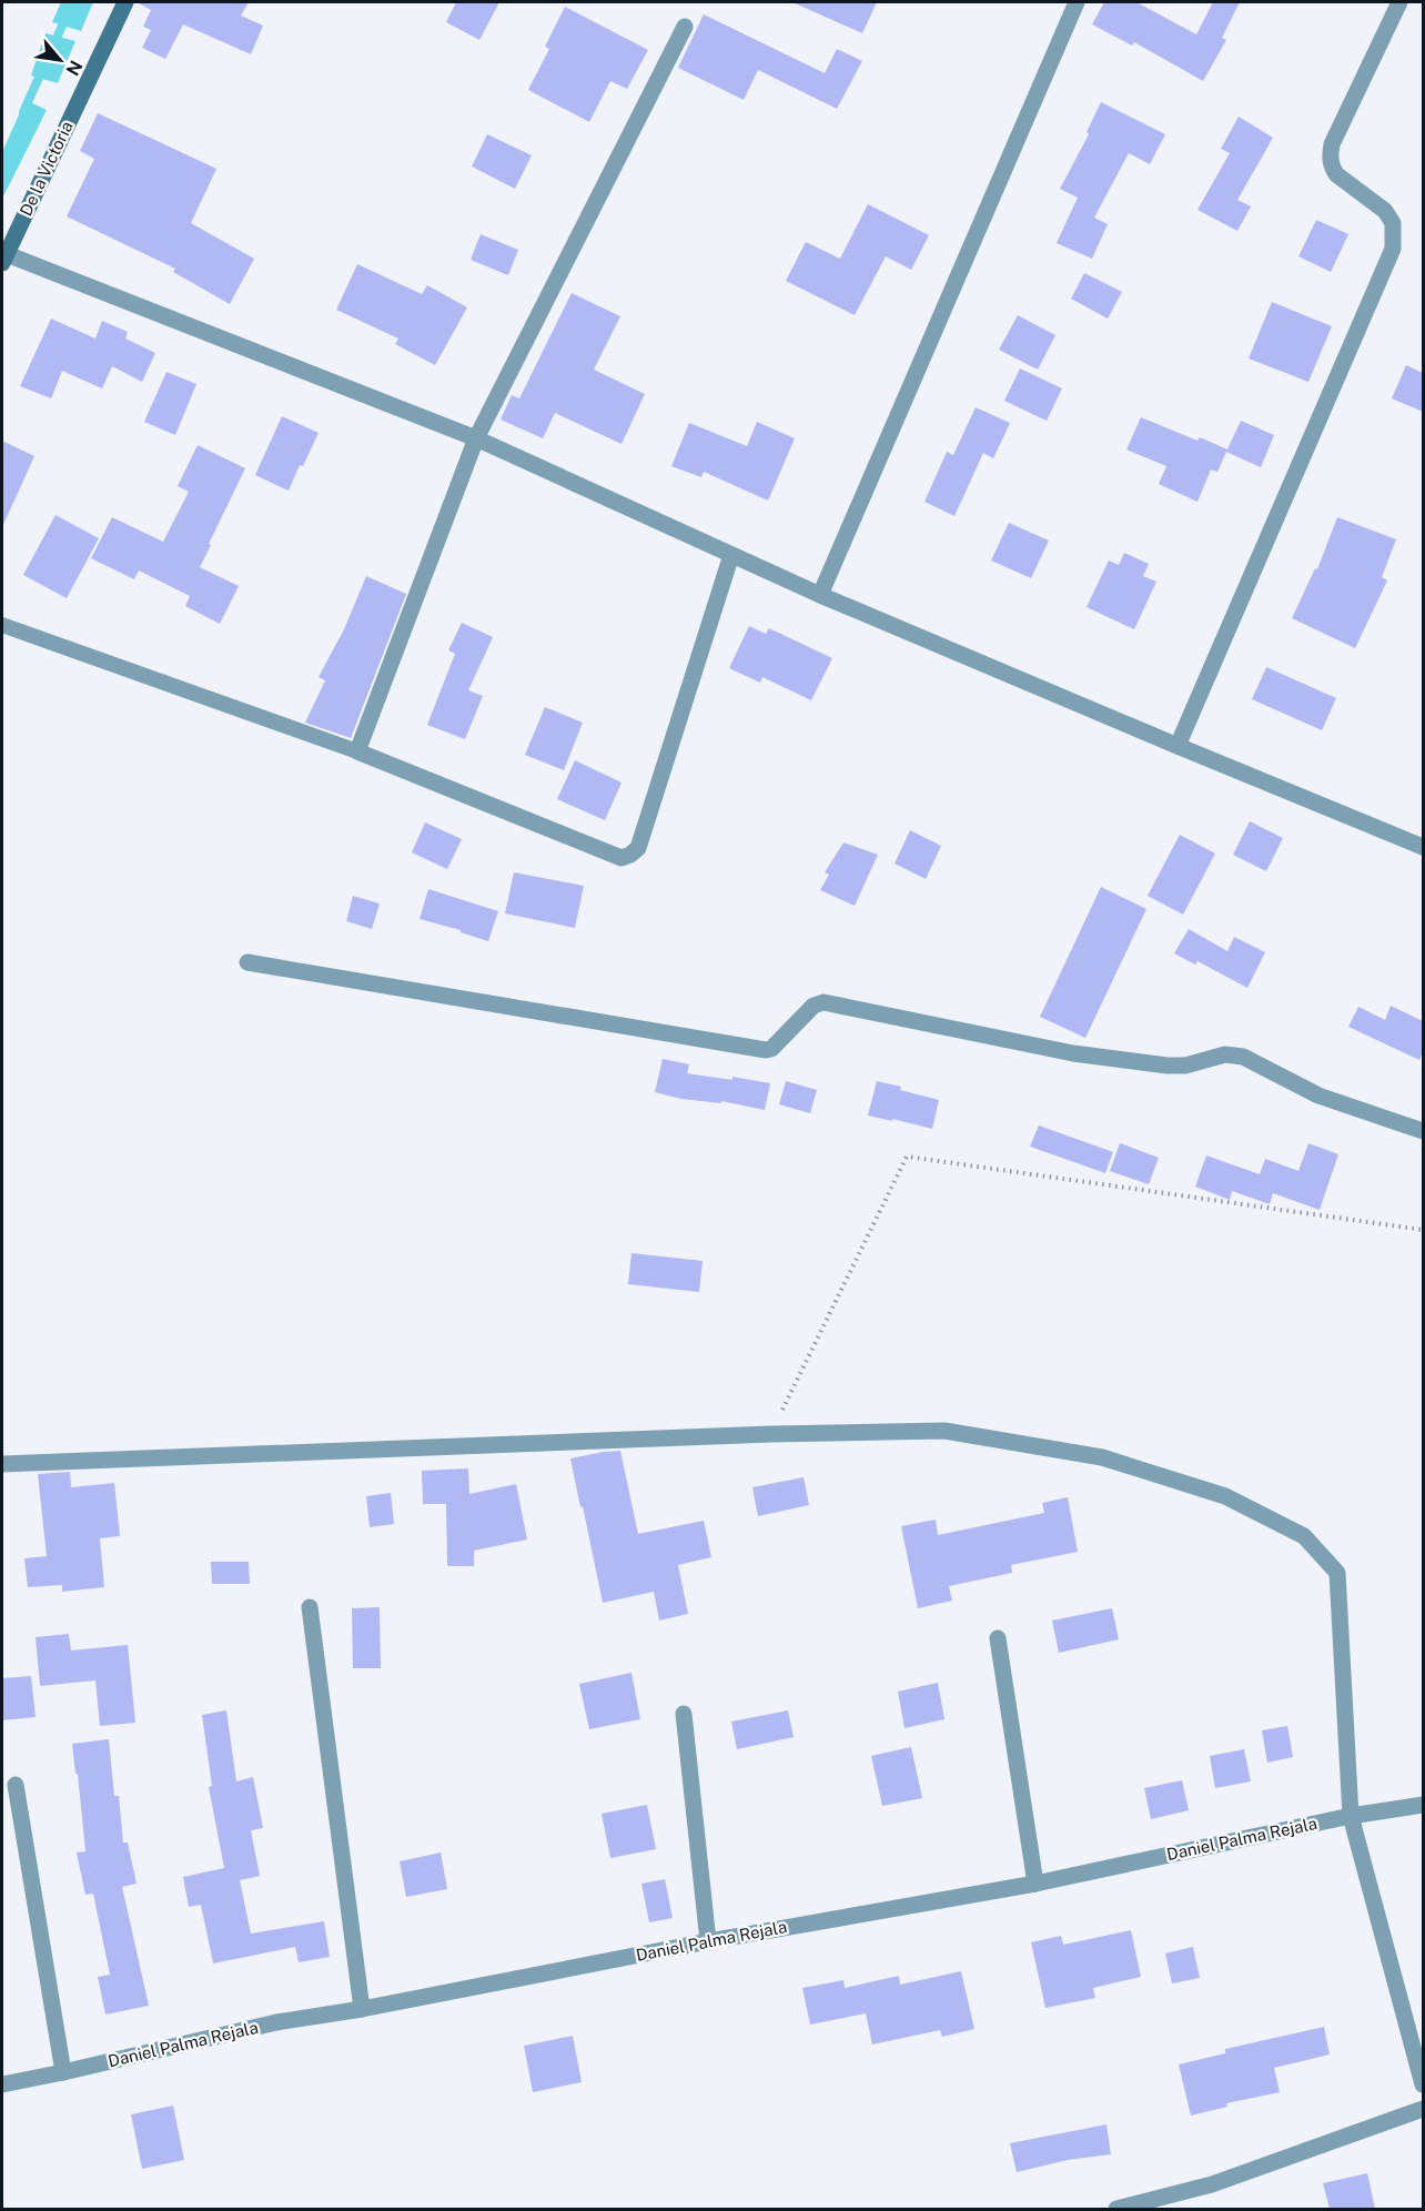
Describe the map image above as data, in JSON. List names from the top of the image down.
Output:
{
  "streets": {
    "main road": ["De la Victoria"],
    "street": ["Daniel Palma Rejala"]
  },
  "north": "bottom right"
}
